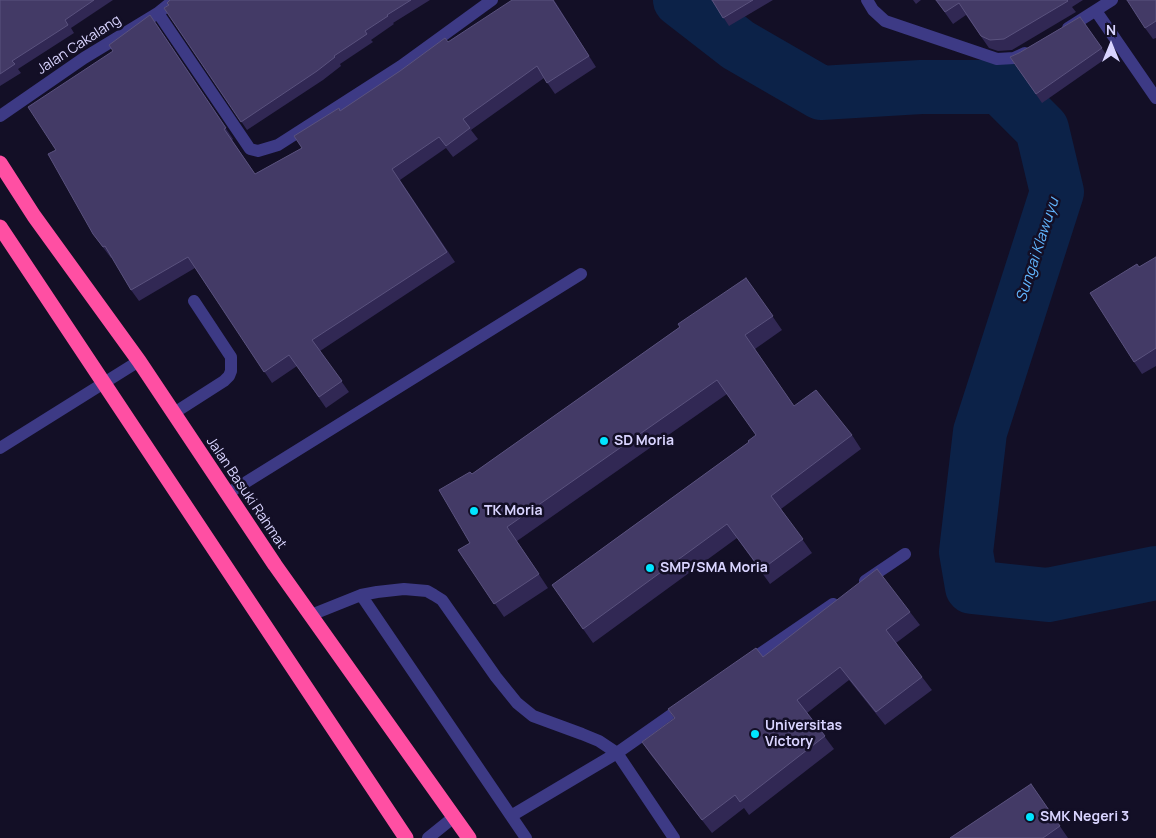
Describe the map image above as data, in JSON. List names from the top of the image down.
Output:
{
  "streets": {
    "highway": ["Jalan Basuki Rahmat"],
    "street": ["Jalan Cakalang"]
  },
  "water": ["Sungai Klawuyu"],
  "places": [
    "SD Moria",
    "TK Moria",
    "SMP/SMA Moria",
    "Universitas Victory",
    "SMK Negeri 3"
  ],
  "north": "top"
}
